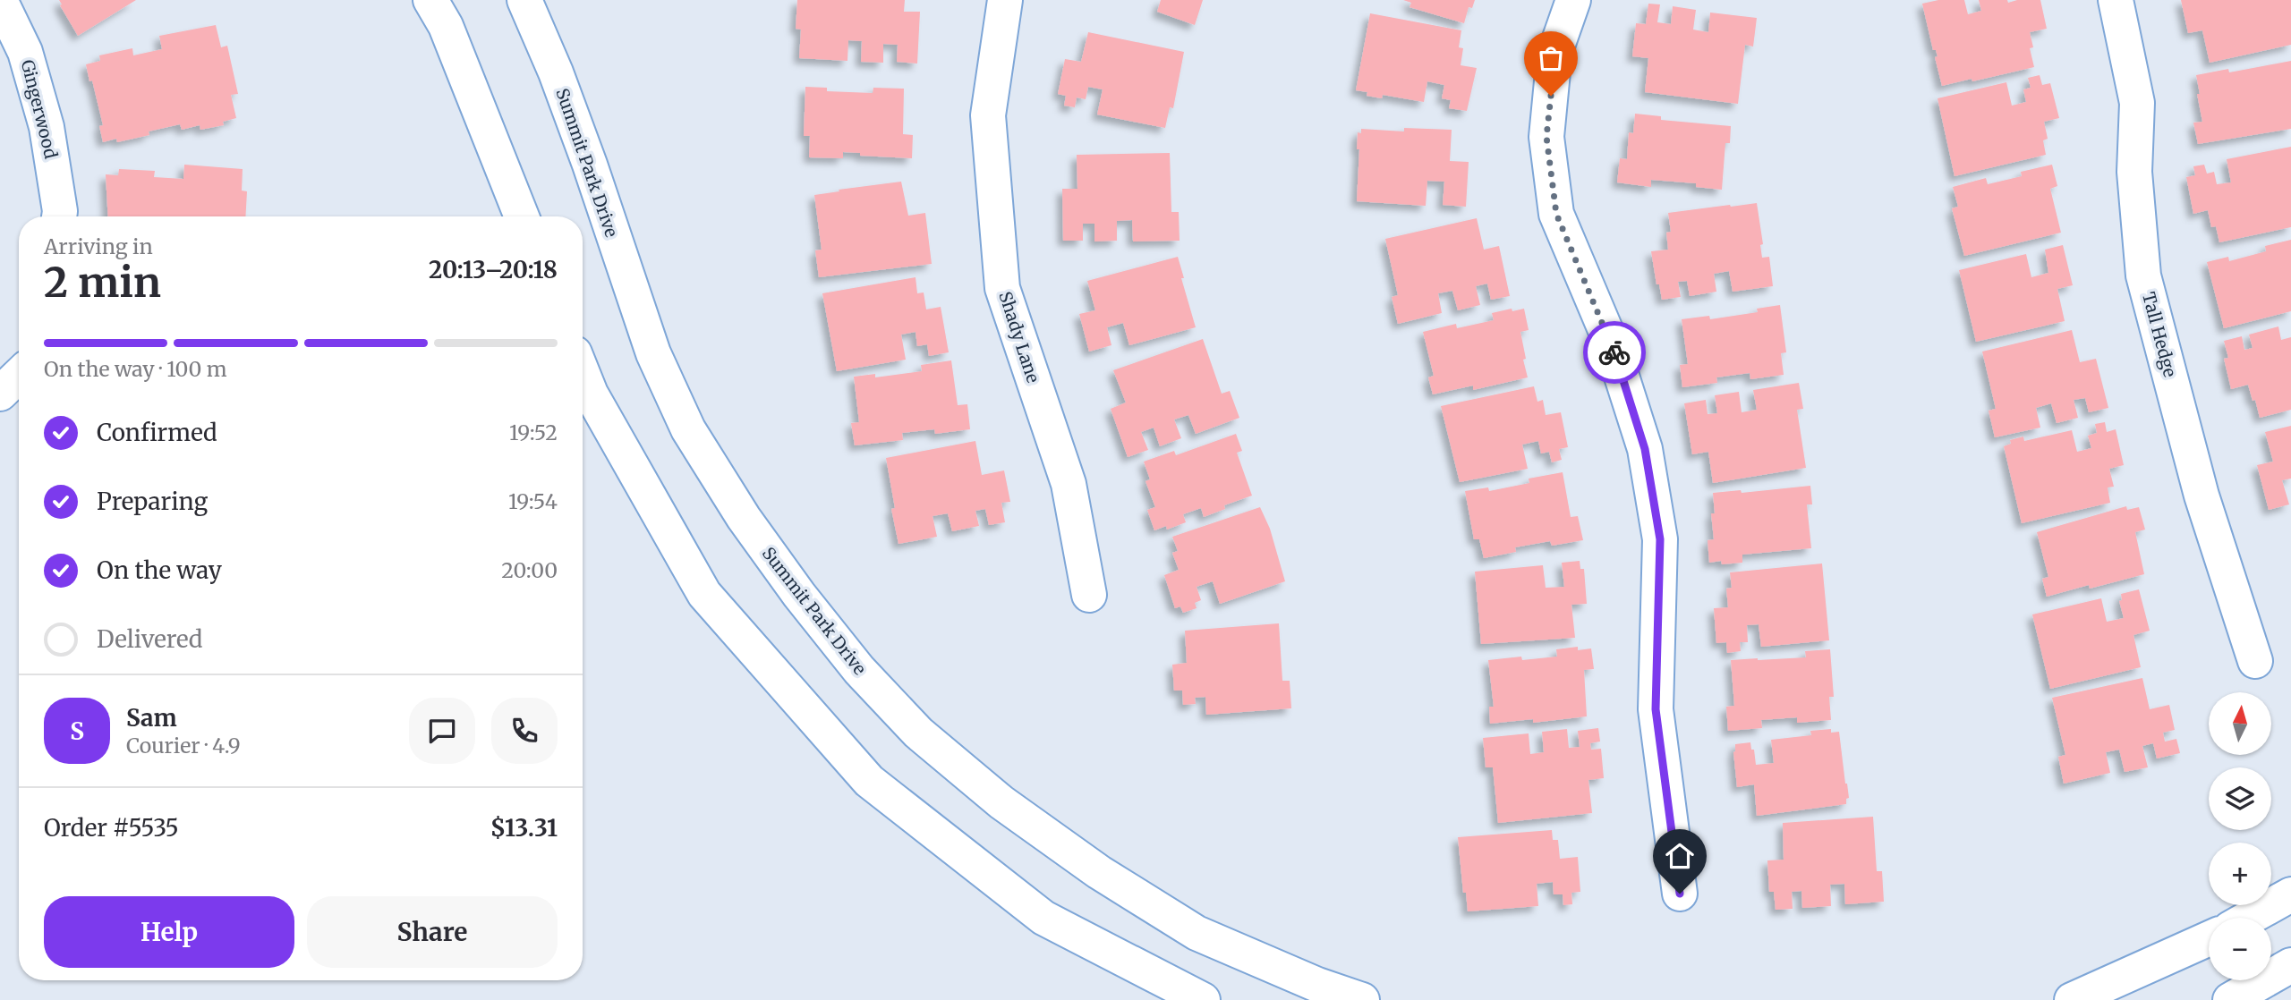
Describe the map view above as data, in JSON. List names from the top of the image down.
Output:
{
  "streets": {
    "street": [
      "Gingerwood",
      "Summit Park Drive",
      "Tall Hedge",
      "Shady Lane"
    ]
  },
  "north": "top",
  "page": {
    "heading": ["2 min", "Arriving in", "20:13–20:18"],
    "panel": [
      "Sam",
      "Courier · 4.9",
      "Order #5535",
      "$13.31"
    ],
    "bar": "On the way · 100 m",
    "list": [
      ["Confirmed", "19:52"],
      ["Preparing", "19:54"],
      ["On the way", "20:00"],
      "Delivered"
    ],
    "map_buttons": ["+", "−"],
    "round": "S",
    "buttons": ["Help", "Share"]
  }
}
